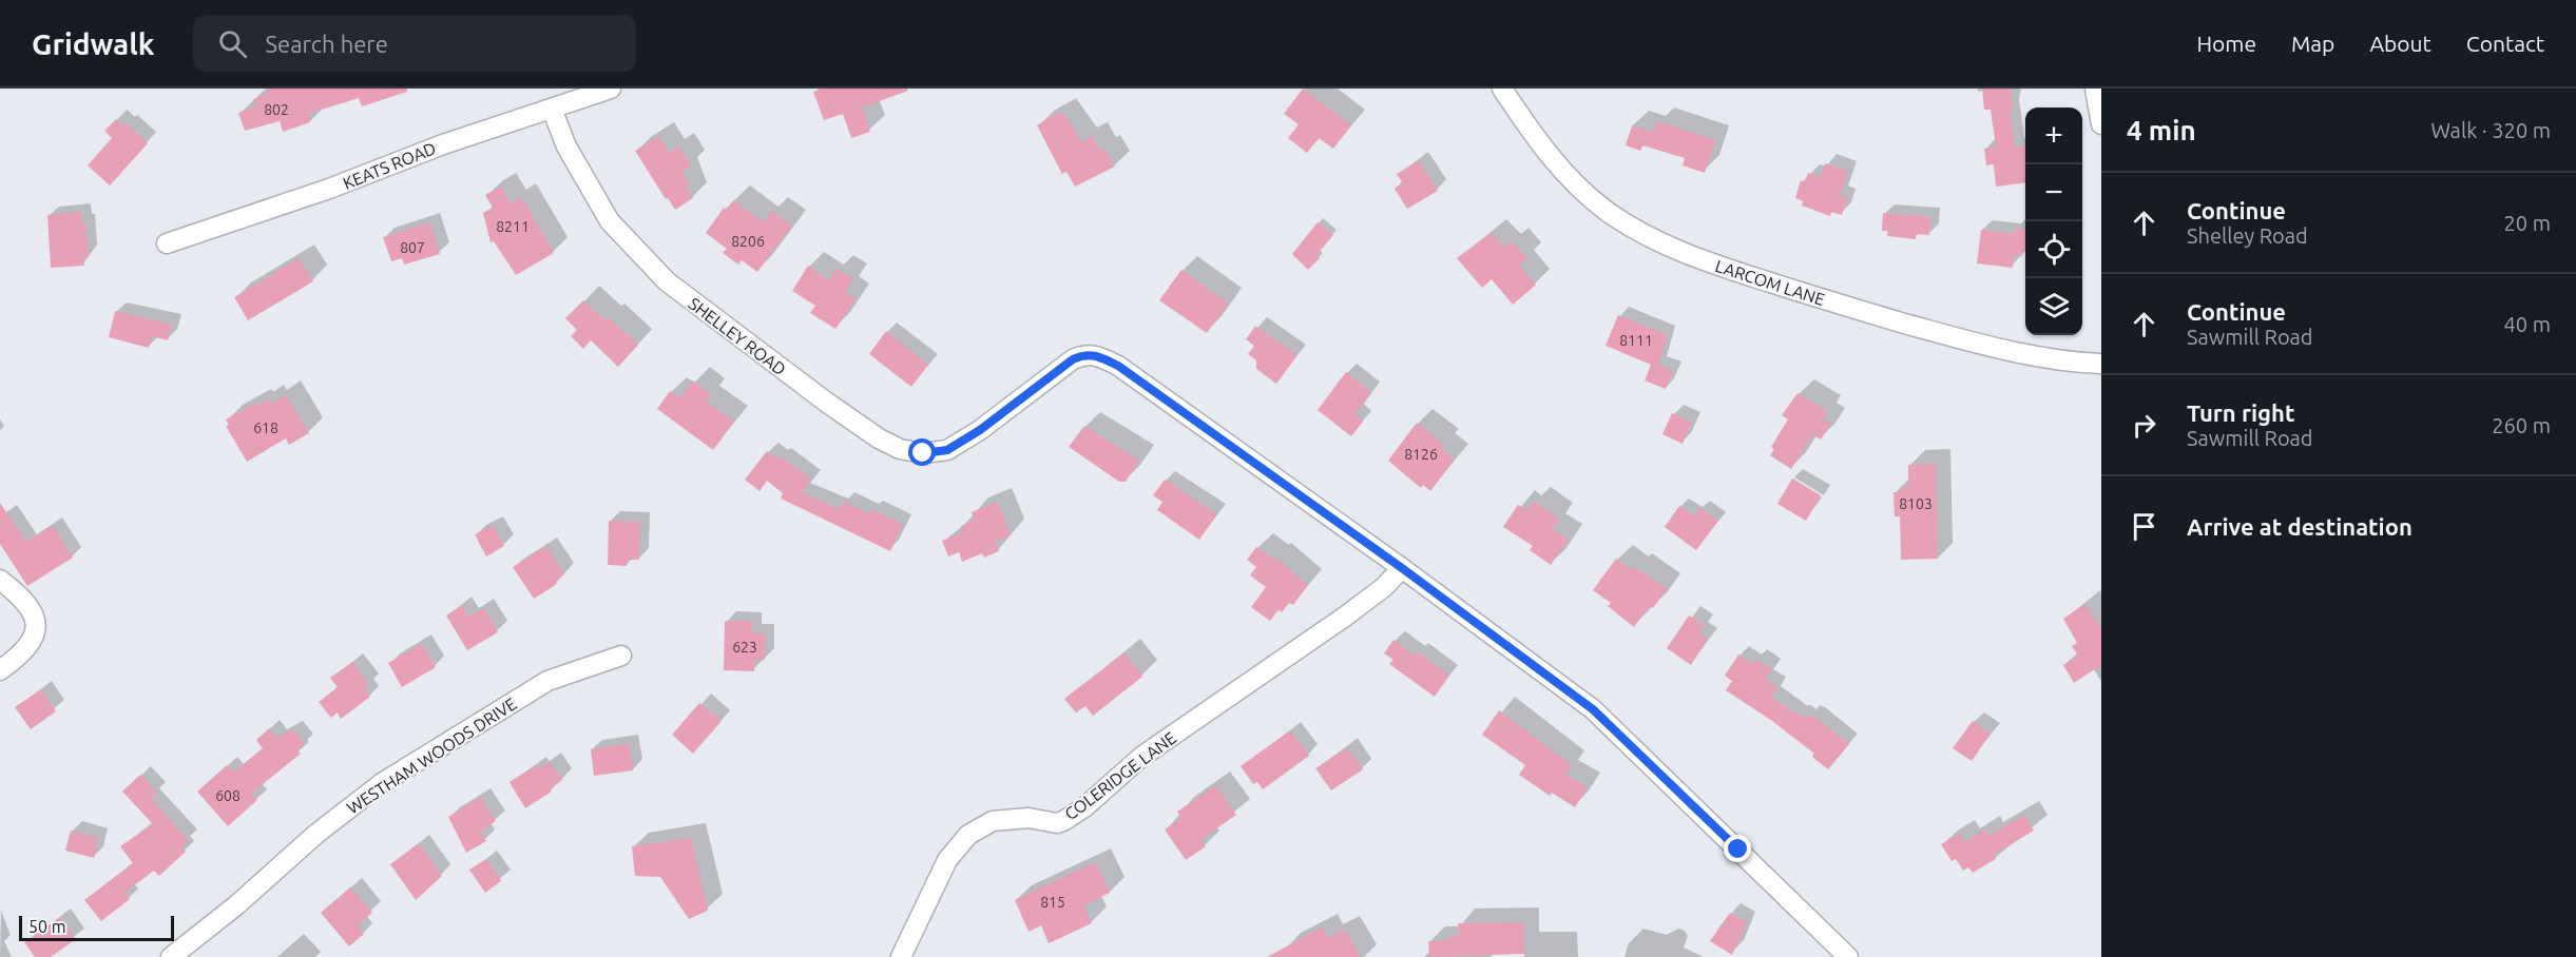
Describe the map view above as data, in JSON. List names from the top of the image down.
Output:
{
  "streets": {
    "street": [
      "KEATS ROAD",
      "LARCOM LANE",
      "SHELLEY ROAD",
      "WESTHAM WOODS DRIVE",
      "COLERIDGE LANE"
    ]
  },
  "crossings": [
    ["KEATS ROAD", "SHELLEY ROAD"],
    ["SHELLEY ROAD", "COLERIDGE LANE"]
  ],
  "house_numbers": [
    "802",
    "8211",
    "8206",
    "807",
    "8111",
    "618",
    "8126",
    "8103",
    "623",
    "608",
    "815"
  ],
  "scale_bar": "50 m",
  "page": {
    "header": "Gridwalk",
    "search": "Search here",
    "nav": [
      "Home",
      "Map",
      "About",
      "Contact"
    ],
    "heading": ["4 min", "Walk · 320 m"],
    "map_buttons": ["+", "−"],
    "list": [
      ["Continue", "Shelley Road", "20 m"],
      ["Continue", "Sawmill Road", "40 m"],
      ["Turn right", "Sawmill Road", "260 m"],
      "Arrive at destination"
    ],
    "scale": "50 m"
  }
}
